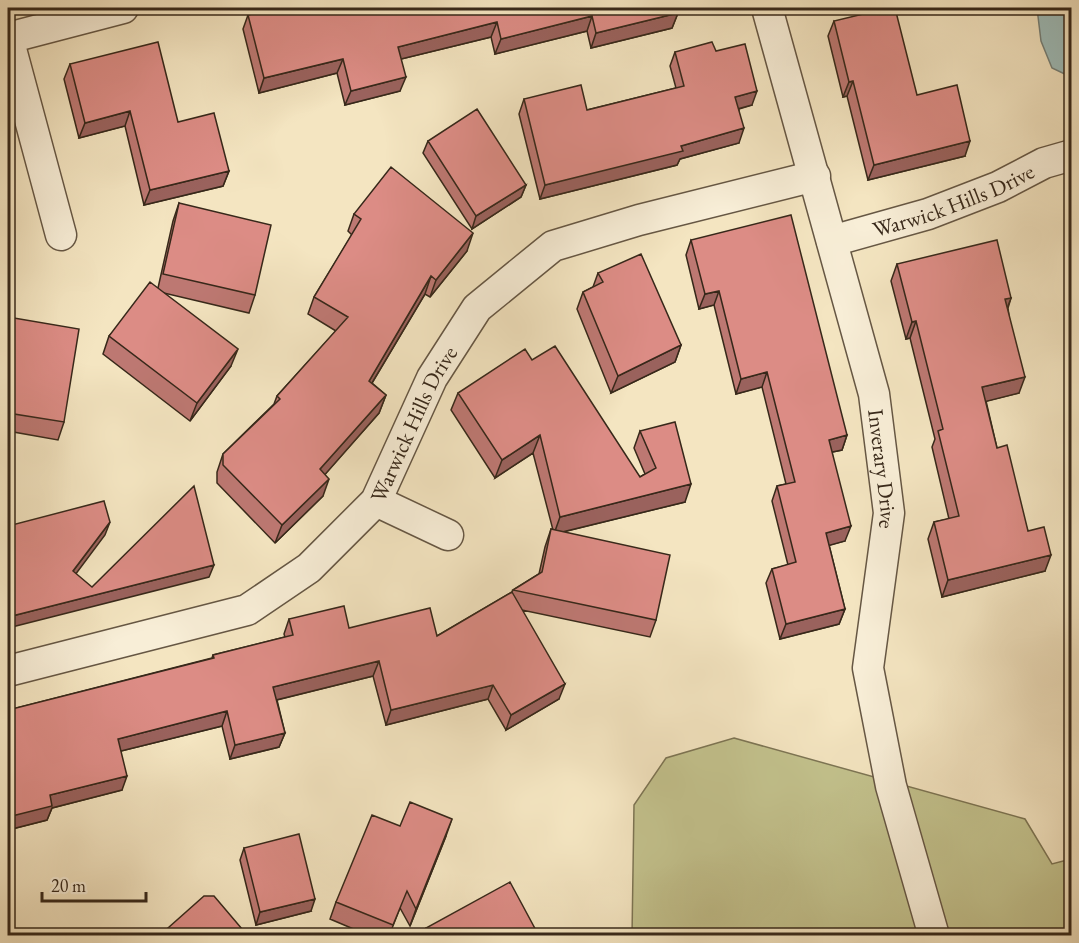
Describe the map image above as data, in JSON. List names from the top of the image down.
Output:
{
  "streets": {
    "street": ["Warwick Hills Drive", "Inverary Drive"]
  },
  "crossings": [
    ["Warwick Hills Drive", "Inverary Drive"]
  ],
  "scale_bar": "20 m"
}
